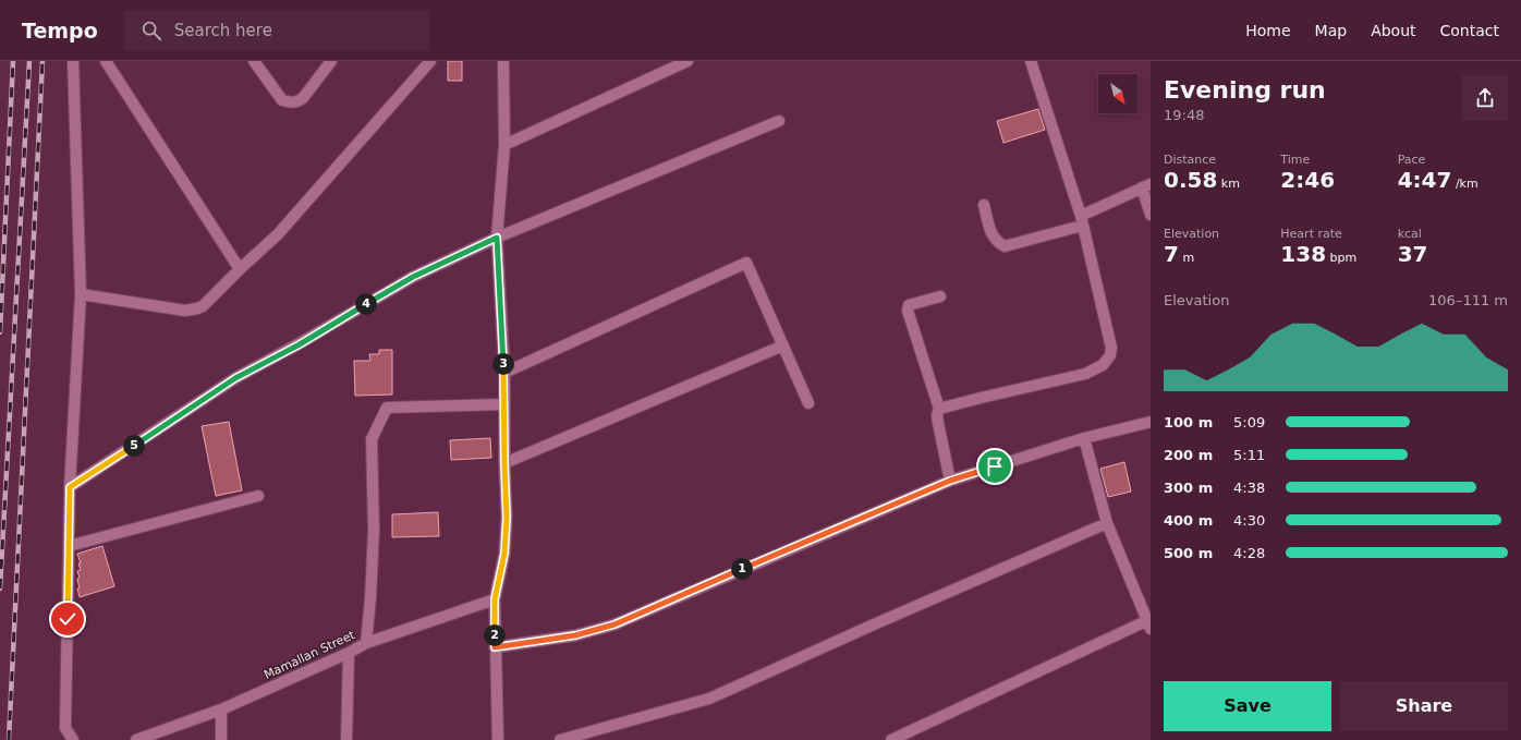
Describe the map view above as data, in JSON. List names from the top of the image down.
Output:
{
  "streets": {
    "street": ["Mamallan Street"]
  },
  "north": "bottom right",
  "page": {
    "header": "Tempo",
    "search": "Search here",
    "nav": [
      "Home",
      "Map",
      "About",
      "Contact"
    ],
    "heading": ["Evening run", "19:48"],
    "stats": [
      ["Distance", "0.58 km"],
      ["Time", "2:46"],
      ["Pace", "4:47 /km"],
      ["Elevation", "7 m"],
      ["Heart rate", "138 bpm"],
      ["kcal", "37"]
    ],
    "chart": ["Elevation", "106–111 m"],
    "pins": [
      "4",
      "3",
      "5",
      "1",
      "2"
    ],
    "list": [
      {
        "name": "100 m",
        "note": "5:09"
      },
      {
        "name": "200 m",
        "note": "5:11"
      },
      {
        "name": "300 m",
        "note": "4:38"
      },
      {
        "name": "400 m",
        "note": "4:30"
      },
      {
        "name": "500 m",
        "note": "4:28"
      }
    ],
    "buttons": ["Save", "Share"]
  }
}
